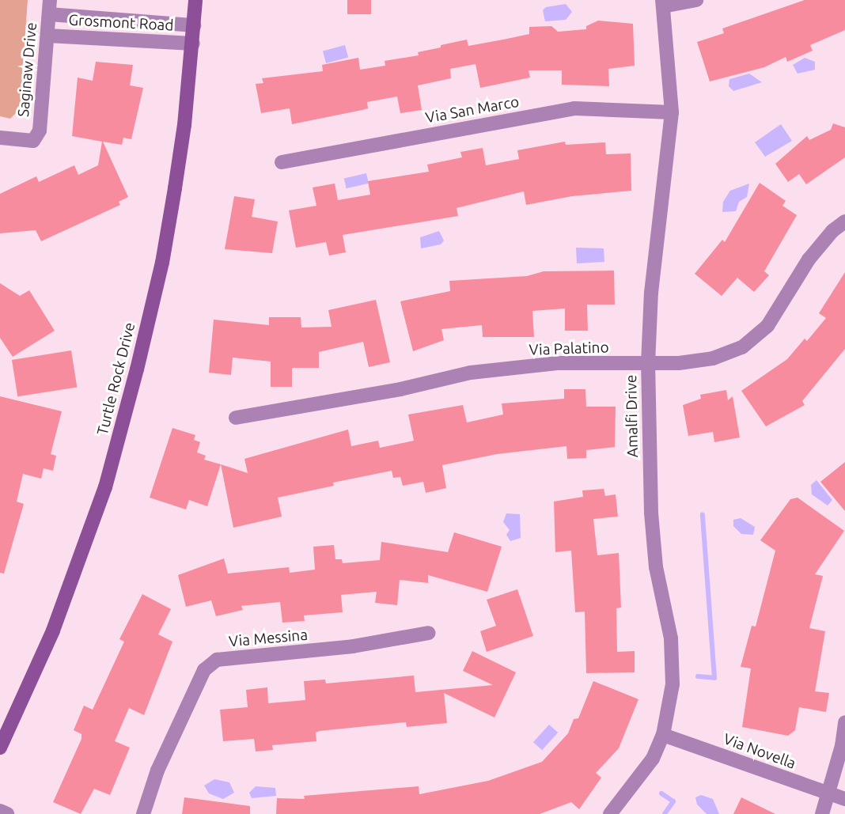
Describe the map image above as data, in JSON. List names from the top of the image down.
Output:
{
  "streets": {
    "street": [
      "Grosmont Road",
      "Saginaw Drive",
      "Via San Marco",
      "Via Palatino",
      "Turtle Rock Drive",
      "Amalfi Drive",
      "Via Messina",
      "Via Novella"
    ]
  },
  "crossings": [
    ["Grosmont Road", "Saginaw Drive"],
    ["Grosmont Road", "Turtle Rock Drive"],
    ["Via San Marco", "Amalfi Drive"],
    ["Via Palatino", "Amalfi Drive"],
    ["Amalfi Drive", "Via Novella"]
  ]
}
